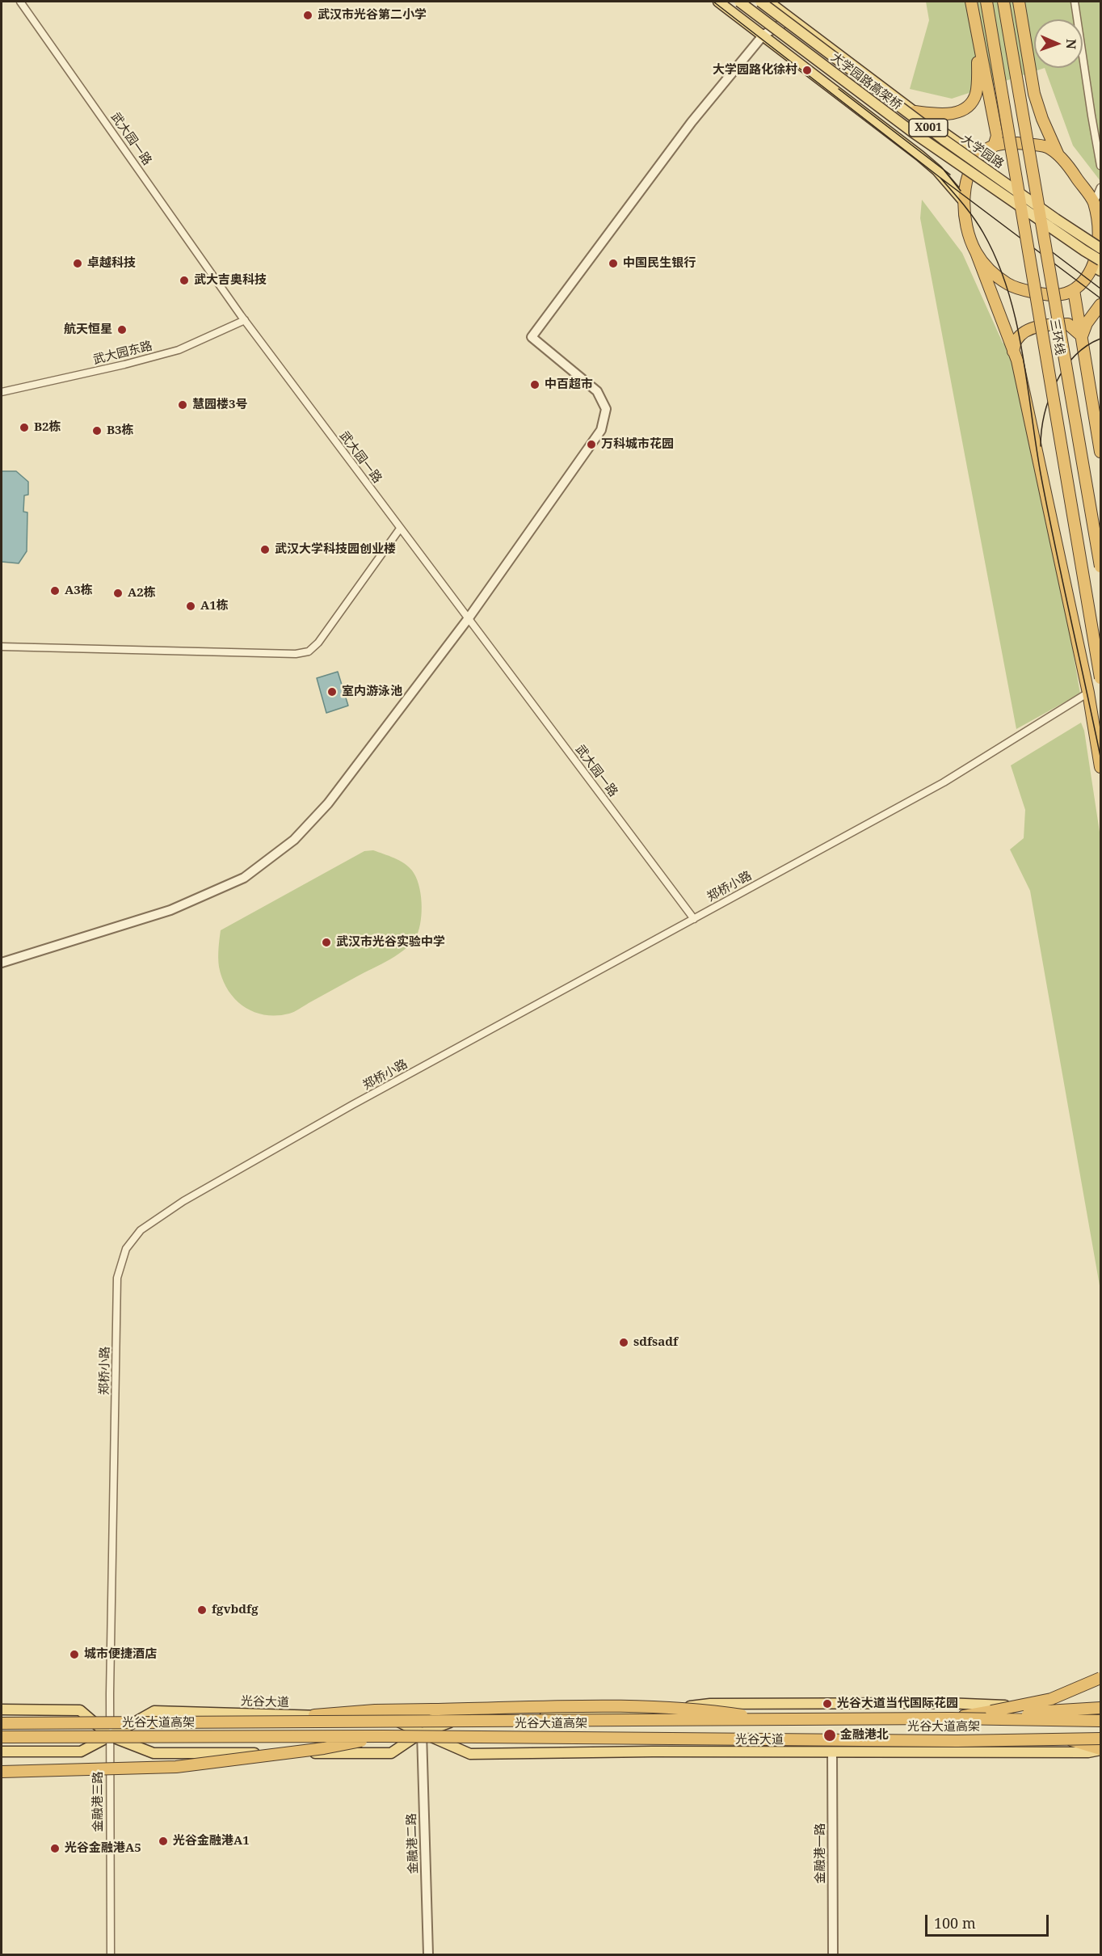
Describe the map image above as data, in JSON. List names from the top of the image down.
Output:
{
  "streets": {
    "highway": ["三环线", "光谷大道高架"],
    "main road": [
      "大学园路高架桥",
      "X001",
      "大学园路",
      "光谷大道"
    ],
    "street": [
      "武大园一路",
      "武大园东路",
      "郑桥小路",
      "金融港三路",
      "金融港二路",
      "金融港一路"
    ]
  },
  "crossings": [
    ["大学园路高架桥", "X001"],
    ["大学园路高架桥", "大学园路"],
    ["X001", "大学园路"],
    ["武大园一路", "武大园东路"],
    ["武大园一路", "郑桥小路"],
    ["郑桥小路", "光谷大道"],
    ["郑桥小路", "金融港三路"],
    ["光谷大道", "金融港三路"],
    ["光谷大道", "金融港二路"],
    ["光谷大道", "金融港一路"]
  ],
  "places": [
    "武汉市光谷第二小学",
    "大学园路化徐村",
    "卓越科技",
    "中国民生银行",
    "武大吉奥科技",
    "航天恒星",
    "中百超市",
    "慧园楼3号",
    "B2栋",
    "B3栋",
    "万科城市花园",
    "武汉大学科技园创业楼",
    "A3栋",
    "A2栋",
    "A1栋",
    "室内游泳池",
    "武汉市光谷实验中学",
    "sdfsadf",
    "fgvbdfg",
    "城市便捷酒店",
    "光谷大道当代国际花园",
    "金融港北",
    "光谷金融港A1",
    "光谷金融港A5"
  ],
  "scale_bar": "100 m",
  "north": "right"
}
